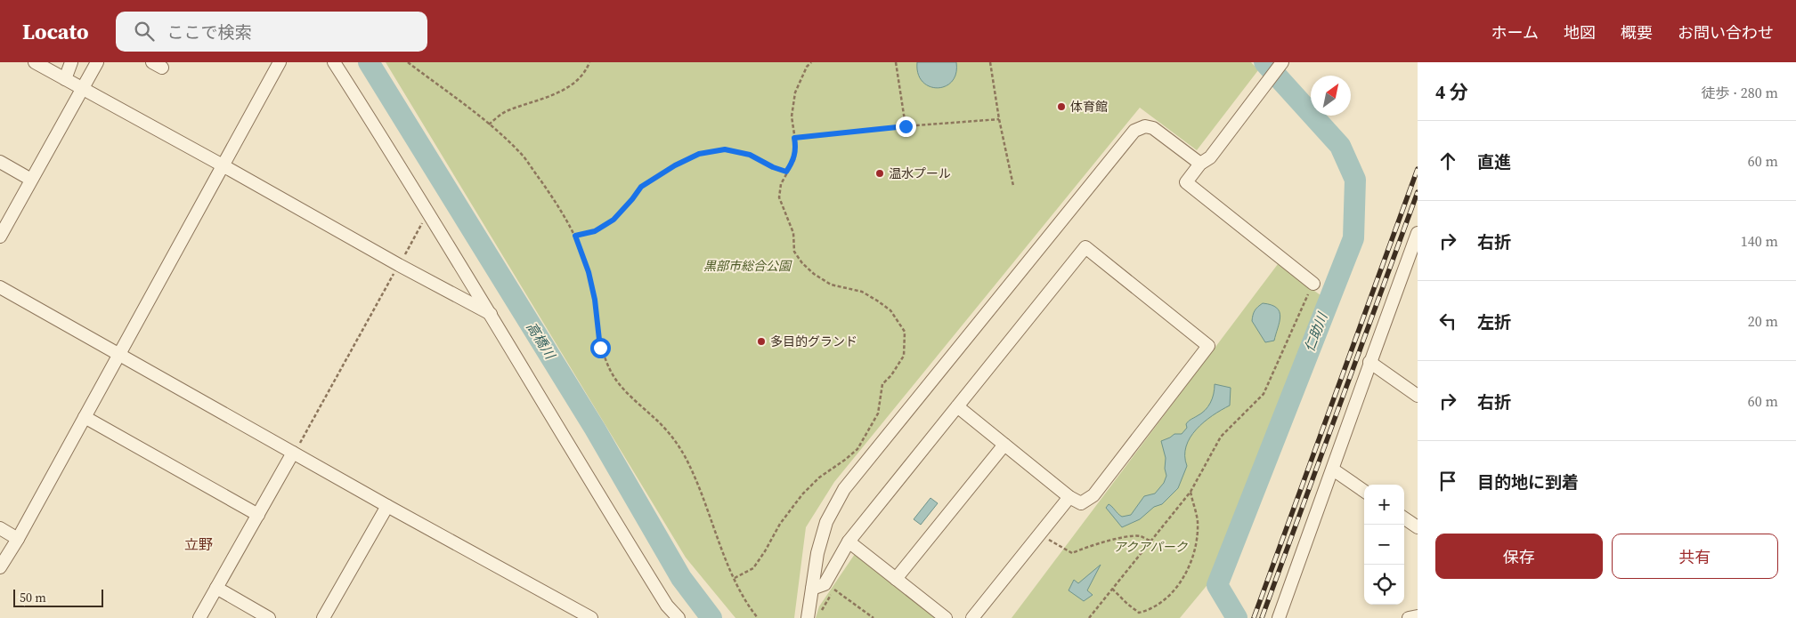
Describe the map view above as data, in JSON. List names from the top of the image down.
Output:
{
  "districts": ["立野"],
  "water": ["仁助川", "高橋川"],
  "parks": ["黒部市総合公園", "アクアパーク"],
  "places": ["体育館", "温水プール", "多目的グランド"],
  "scale_bar": "50 m",
  "north": "top right",
  "page": {
    "header": "Locato",
    "search": "ここで検索",
    "nav": [
      "ホーム",
      "地図",
      "概要",
      "お問い合わせ"
    ],
    "heading": ["4 分", "徒歩 · 280 m"],
    "list": [
      ["直進", "60 m"],
      ["右折", "140 m"],
      ["左折", "20 m"],
      ["右折", "60 m"],
      "目的地に到着"
    ],
    "map_buttons": ["+", "−"],
    "buttons": ["保存", "共有"],
    "scale": "50 m"
  }
}
